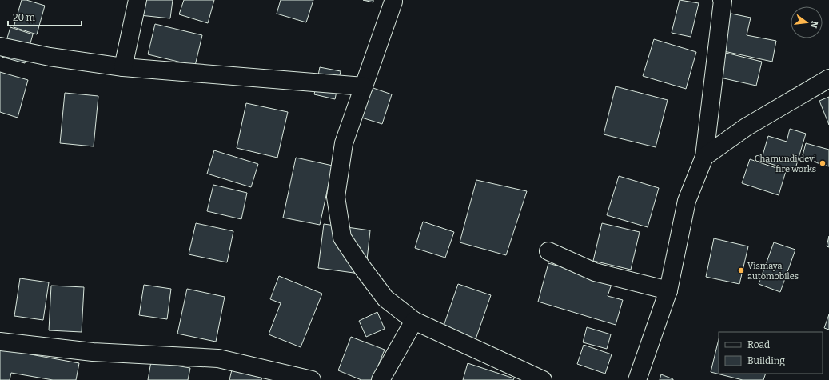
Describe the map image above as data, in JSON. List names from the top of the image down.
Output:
{
  "places": ["Chamundi devi fire works", "Vismaya automobiles"],
  "legend": ["Road", "Building"],
  "scale_bar": "20 m",
  "north": "right"
}
